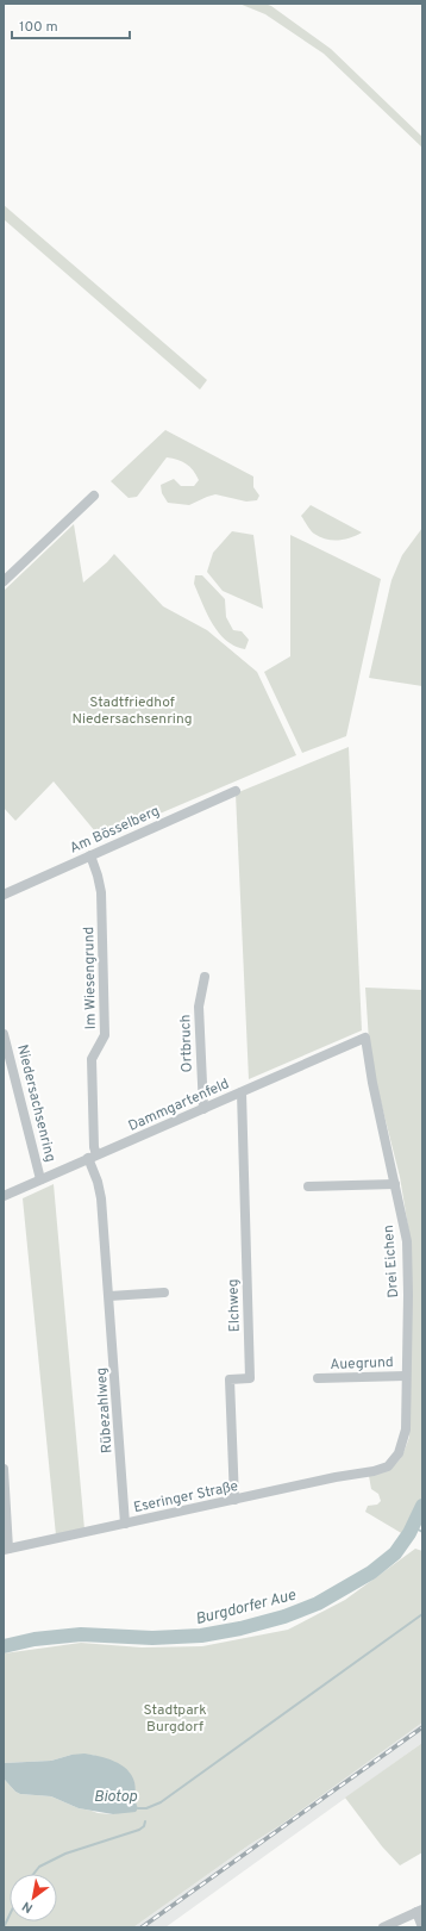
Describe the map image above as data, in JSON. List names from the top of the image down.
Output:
{
  "streets": {
    "street": [
      "Am Bösselberg",
      "Im Wiesengrund",
      "Ortbruch",
      "Niedersachsenring",
      "Dammgartenfeld",
      "Drei Eichen",
      "Elchweg",
      "Auegrund",
      "Rübezahlweg",
      "Eseringer Straße"
    ]
  },
  "crossings": [
    ["Am Bösselberg", "Im Wiesengrund"],
    ["Im Wiesengrund", "Dammgartenfeld"],
    ["Im Wiesengrund", "Rübezahlweg"],
    ["Ortbruch", "Dammgartenfeld"],
    ["Niedersachsenring", "Dammgartenfeld"],
    ["Dammgartenfeld", "Drei Eichen"],
    ["Dammgartenfeld", "Elchweg"],
    ["Dammgartenfeld", "Rübezahlweg"],
    ["Drei Eichen", "Auegrund"],
    ["Drei Eichen", "Eseringer Straße"],
    ["Elchweg", "Eseringer Straße"],
    ["Rübezahlweg", "Eseringer Straße"]
  ],
  "water": ["Burgdorfer Aue", "Biotop"],
  "parks": ["Stadtfriedhof Niedersachsenring", "Stadtpark Burgdorf"],
  "scale_bar": "100 m",
  "north": "bottom left"
}
